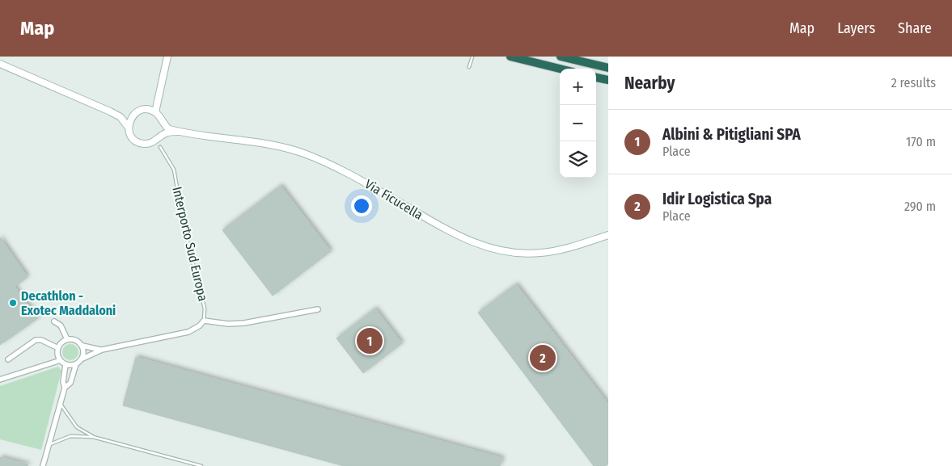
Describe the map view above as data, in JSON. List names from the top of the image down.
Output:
{
  "streets": {
    "street": ["Via Ficucella", "Interporto Sud Europa"]
  },
  "places": ["Decathlon - Exotec Maddaloni"],
  "page": {
    "header": "Map",
    "nav": ["Map", "Layers", "Share"],
    "heading": ["Nearby", "2 results"],
    "map_buttons": ["+", "−"],
    "list": [
      {
        "mark": "1",
        "name": "Albini & Pitigliani SPA",
        "note": "Place",
        "value": "170 m"
      },
      {
        "mark": "2",
        "name": "Idir Logistica Spa",
        "note": "Place",
        "value": "290 m"
      }
    ],
    "pins": ["1", "2"]
  }
}
